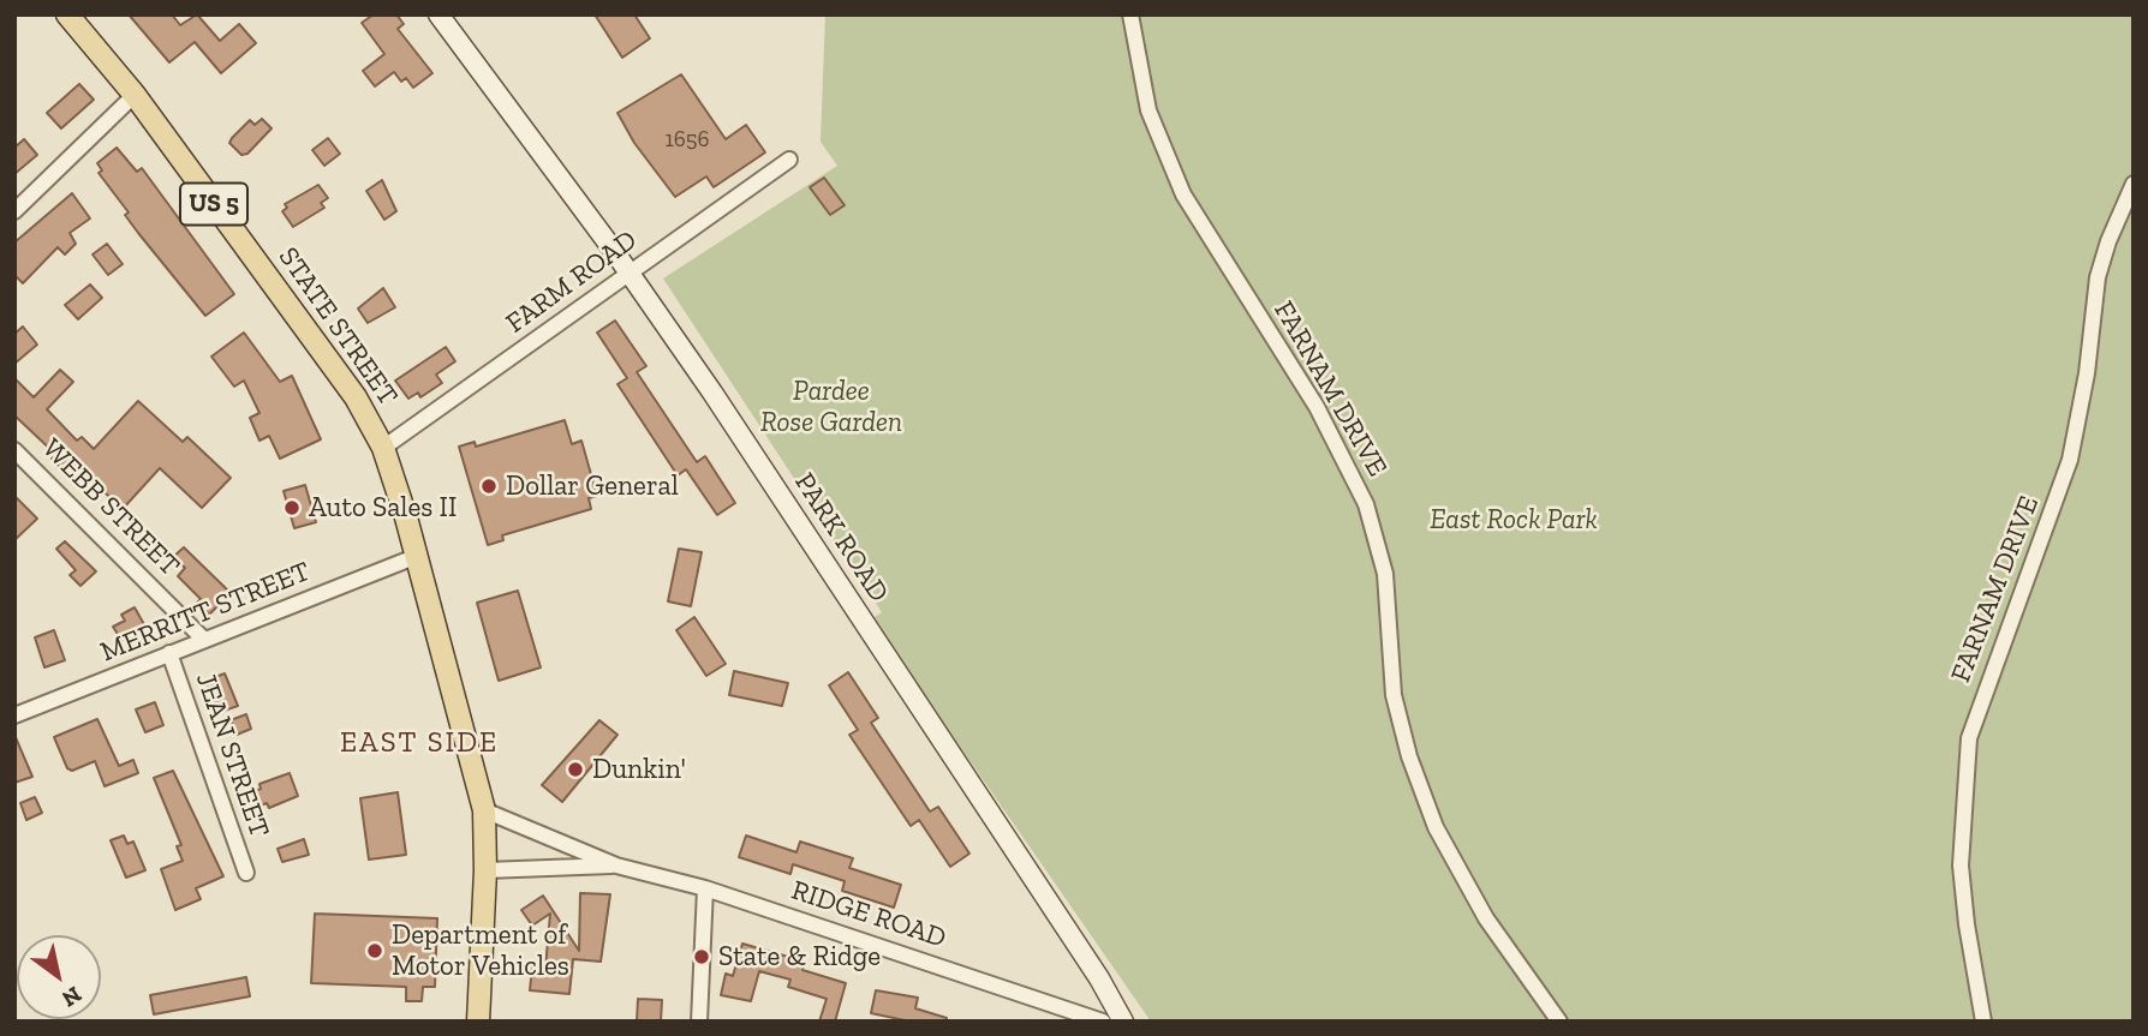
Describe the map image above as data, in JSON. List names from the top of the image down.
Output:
{
  "streets": {
    "main road": ["US 5", "STATE STREET", "PARK ROAD"],
    "street": [
      "FARM ROAD",
      "FARNAM DRIVE",
      "WEBB STREET",
      "MERRITT STREET",
      "JEAN STREET",
      "RIDGE ROAD"
    ]
  },
  "crossings": [
    ["FARM ROAD", "STATE STREET"],
    ["FARM ROAD", "PARK ROAD"],
    ["STATE STREET", "MERRITT STREET"],
    ["STATE STREET", "RIDGE ROAD"],
    ["WEBB STREET", "MERRITT STREET"],
    ["MERRITT STREET", "JEAN STREET"]
  ],
  "districts": ["EAST SIDE"],
  "parks": ["Pardee Rose Garden", "East Rock Park"],
  "places": [
    "Dollar General",
    "Auto Sales II",
    "Dunkin'",
    "Department of Motor Vehicles",
    "State & Ridge"
  ],
  "house_numbers": ["1656"],
  "north": "bottom right"
}
